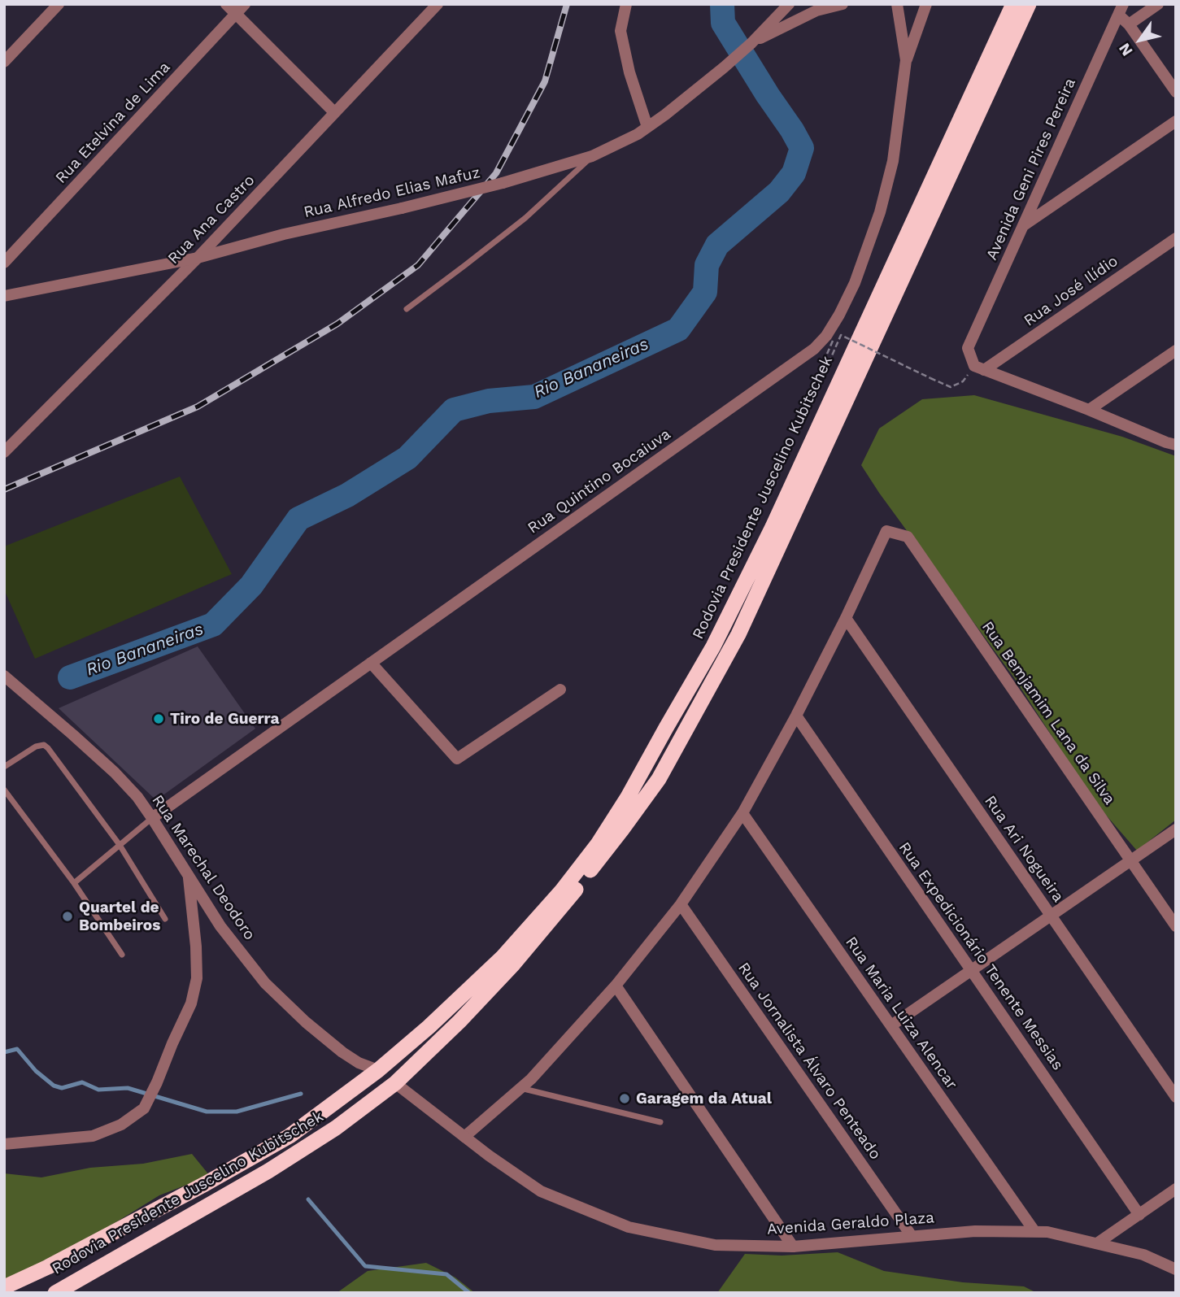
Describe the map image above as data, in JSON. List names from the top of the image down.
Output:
{
  "streets": {
    "highway": ["Rodovia Presidente Juscelino Kubitschek"],
    "street": [
      "Rua Etelvina de Lima",
      "Avenida Geni Pires Pereira",
      "Rua Alfredo Elias Mafuz",
      "Rua Ana Castro",
      "Rua José Ilídio",
      "Rua Quintino Bocaiuva",
      "Rua Bemjamim Lana da Silva",
      "Rua Ari Nogueira",
      "Rua Marechal Deodoro",
      "Rua Expedicionário Tenente Messias",
      "Rua Maria Luiza Alencar",
      "Rua Jornalista Álvaro Penteado",
      "Avenida Geraldo Plaza"
    ]
  },
  "crossings": [
    ["Avenida Geni Pires Pereira", "Rua José Ilídio"],
    ["Rua Alfredo Elias Mafuz", "Rua Ana Castro"],
    ["Rua Quintino Bocaiuva", "Rua Marechal Deodoro"],
    ["Rodovia Presidente Juscelino Kubitschek", "Rua Marechal Deodoro"],
    ["Rodovia Presidente Juscelino Kubitschek", "Avenida Geraldo Plaza"],
    ["Rua Bemjamim Lana da Silva", "Rua Ari Nogueira"],
    ["Rua Maria Luiza Alencar", "Avenida Geraldo Plaza"],
    ["Rua Jornalista Álvaro Penteado", "Avenida Geraldo Plaza"]
  ],
  "water": ["Rio Bananeiras"],
  "places": ["Tiro de Guerra", "Quartel de Bombeiros", "Garagem da Atual"],
  "north": "bottom left"
}
